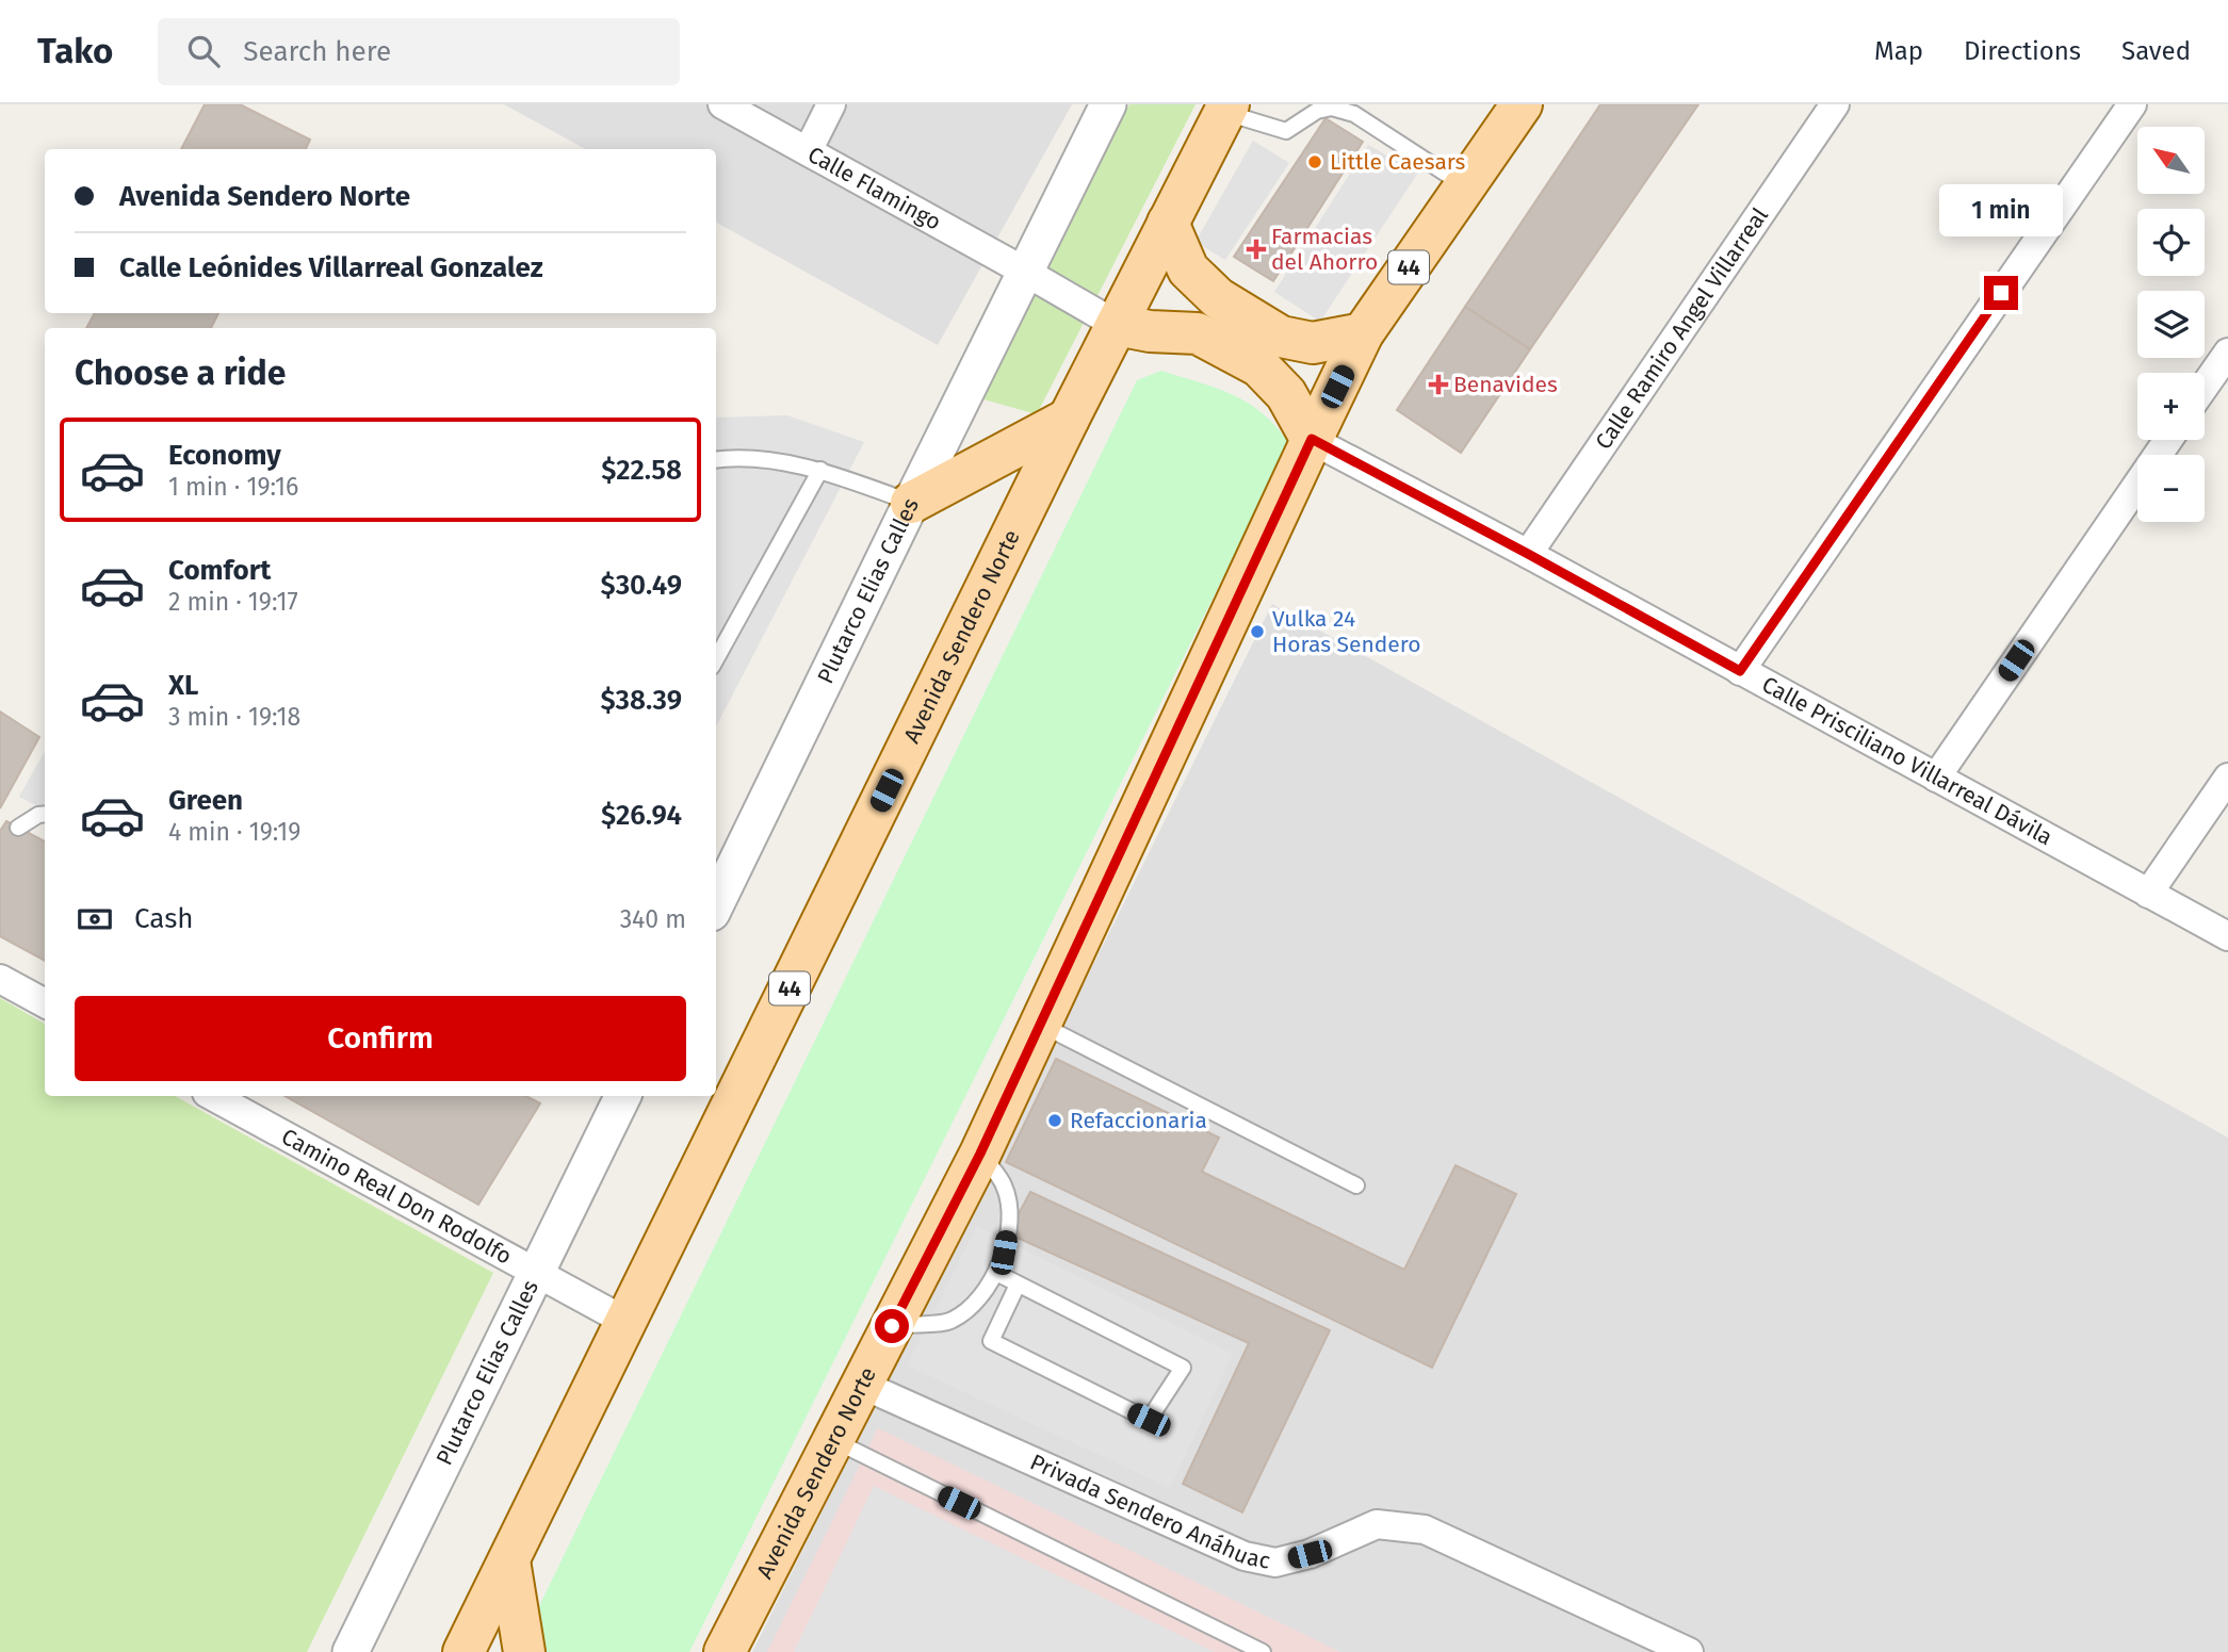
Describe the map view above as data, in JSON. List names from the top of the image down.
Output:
{
  "streets": {
    "main road": ["44", "Avenida Sendero Norte"],
    "street": [
      "Calle Flamingo",
      "Calle Ramiro Angel Villarreal",
      "Plutarco Elias Calles",
      "Calle Prisciliano Villarreal Dávila",
      "Camino Real Don Rodolfo",
      "Privada Sendero Anáhuac"
    ]
  },
  "crossings": [
    ["Calle Flamingo", "Plutarco Elias Calles"],
    ["Calle Flamingo", "Avenida Sendero Norte"],
    ["Calle Ramiro Angel Villarreal", "Calle Prisciliano Villarreal Dávila"],
    ["Plutarco Elias Calles", "Camino Real Don Rodolfo"],
    ["Avenida Sendero Norte", "Calle Prisciliano Villarreal Dávila"],
    ["Avenida Sendero Norte", "Camino Real Don Rodolfo"],
    ["Avenida Sendero Norte", "Privada Sendero Anáhuac"]
  ],
  "places": {
    "other": ["Little Caesars", "Vulka 24 Horas Sendero", "Refaccionaria"],
    "health": ["Farmacias del Ahorro", "Benavides"]
  },
  "north": "top left",
  "page": {
    "header": "Tako",
    "search": "Search here",
    "nav": ["Map", "Directions", "Saved"],
    "map_buttons": ["+", "−"],
    "banner": ["Avenida Sendero Norte", "Calle Leónides Villarreal Gonzalez"],
    "bubble": "1 min",
    "heading": "Choose a ride",
    "list": [
      {
        "name": "Economy",
        "note": "1 min · 19:16",
        "value": "$22.58"
      },
      {
        "name": "Comfort",
        "note": "2 min · 19:17",
        "value": "$30.49"
      },
      {
        "name": "XL",
        "note": "3 min · 19:18",
        "value": "$38.39"
      },
      {
        "name": "Green",
        "note": "4 min · 19:19",
        "value": "$26.94"
      }
    ],
    "pay": ["Cash", "340 m"],
    "buttons": "Confirm"
  }
}
